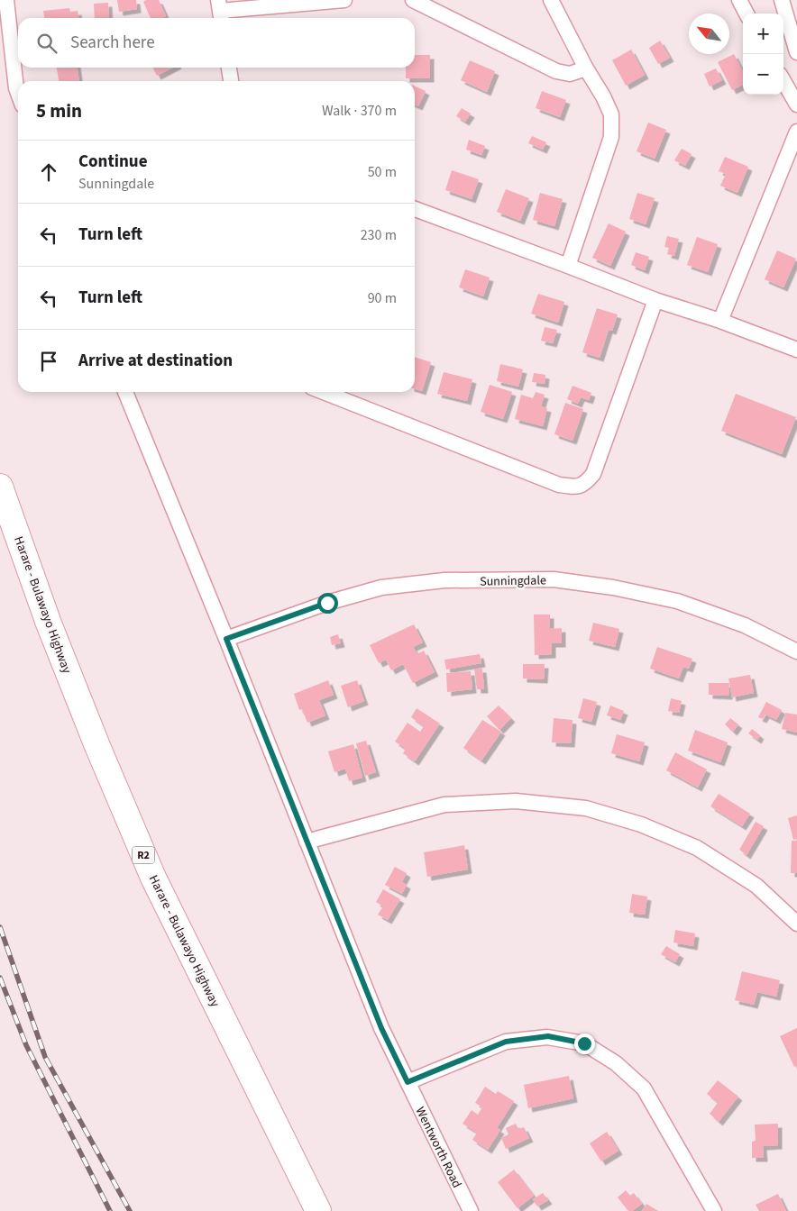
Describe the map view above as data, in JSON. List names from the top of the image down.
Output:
{
  "streets": {
    "highway": ["Harare - Bulawayo Highway", "R2"],
    "street": ["Sunningdale", "Wentworth Road"]
  },
  "crossings": [
    ["Sunningdale", "Wentworth Road"]
  ],
  "north": "top left",
  "page": {
    "map_buttons": ["+", "−"],
    "search": "Search here",
    "heading": ["5 min", "Walk · 370 m"],
    "list": [
      ["Continue", "Sunningdale", "50 m"],
      ["Turn left", "230 m"],
      ["Turn left", "90 m"],
      "Arrive at destination"
    ]
  }
}
